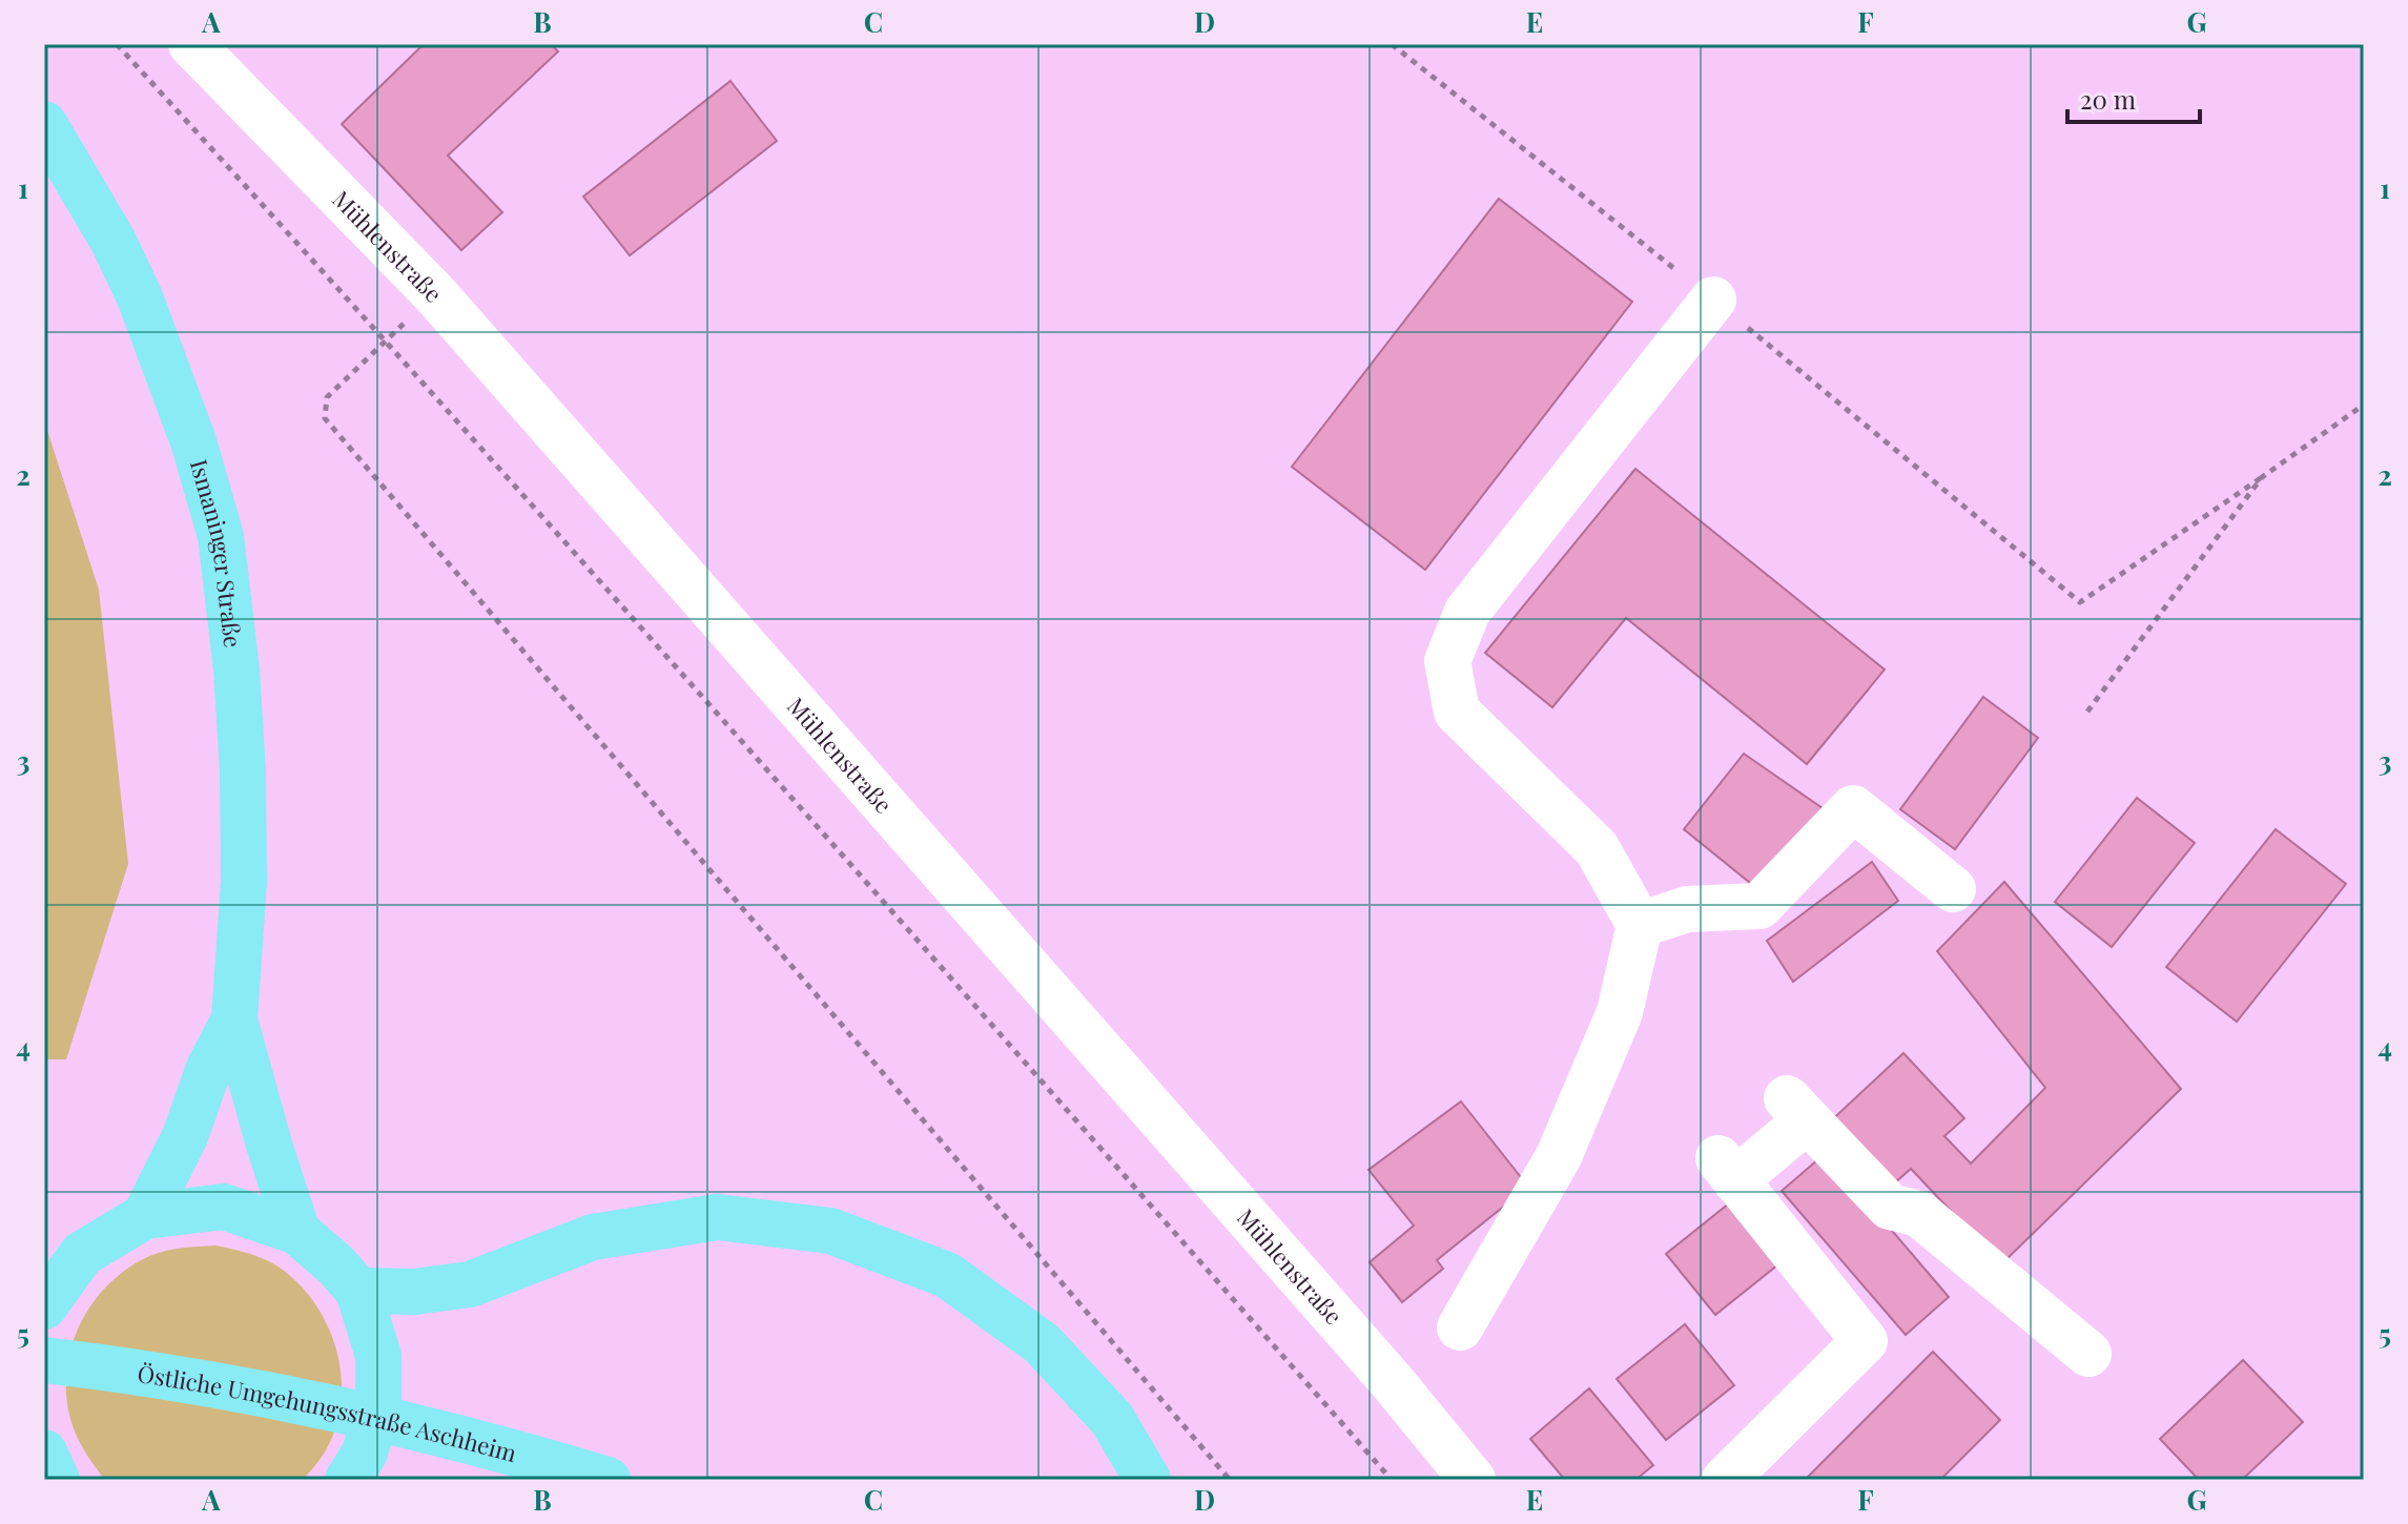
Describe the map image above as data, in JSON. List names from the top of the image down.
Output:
{
  "streets": {
    "main road": ["Ismaninger Straße", "Östliche Umgehungsstraße Aschheim"],
    "street": ["Mühlenstraße"]
  },
  "scale_bar": "20 m",
  "grid": {
    "columns": [
      "A",
      "B",
      "C",
      "D",
      "E",
      "F",
      "G"
    ],
    "rows": [
      "1",
      "2",
      "3",
      "4",
      "5"
    ]
  }
}
